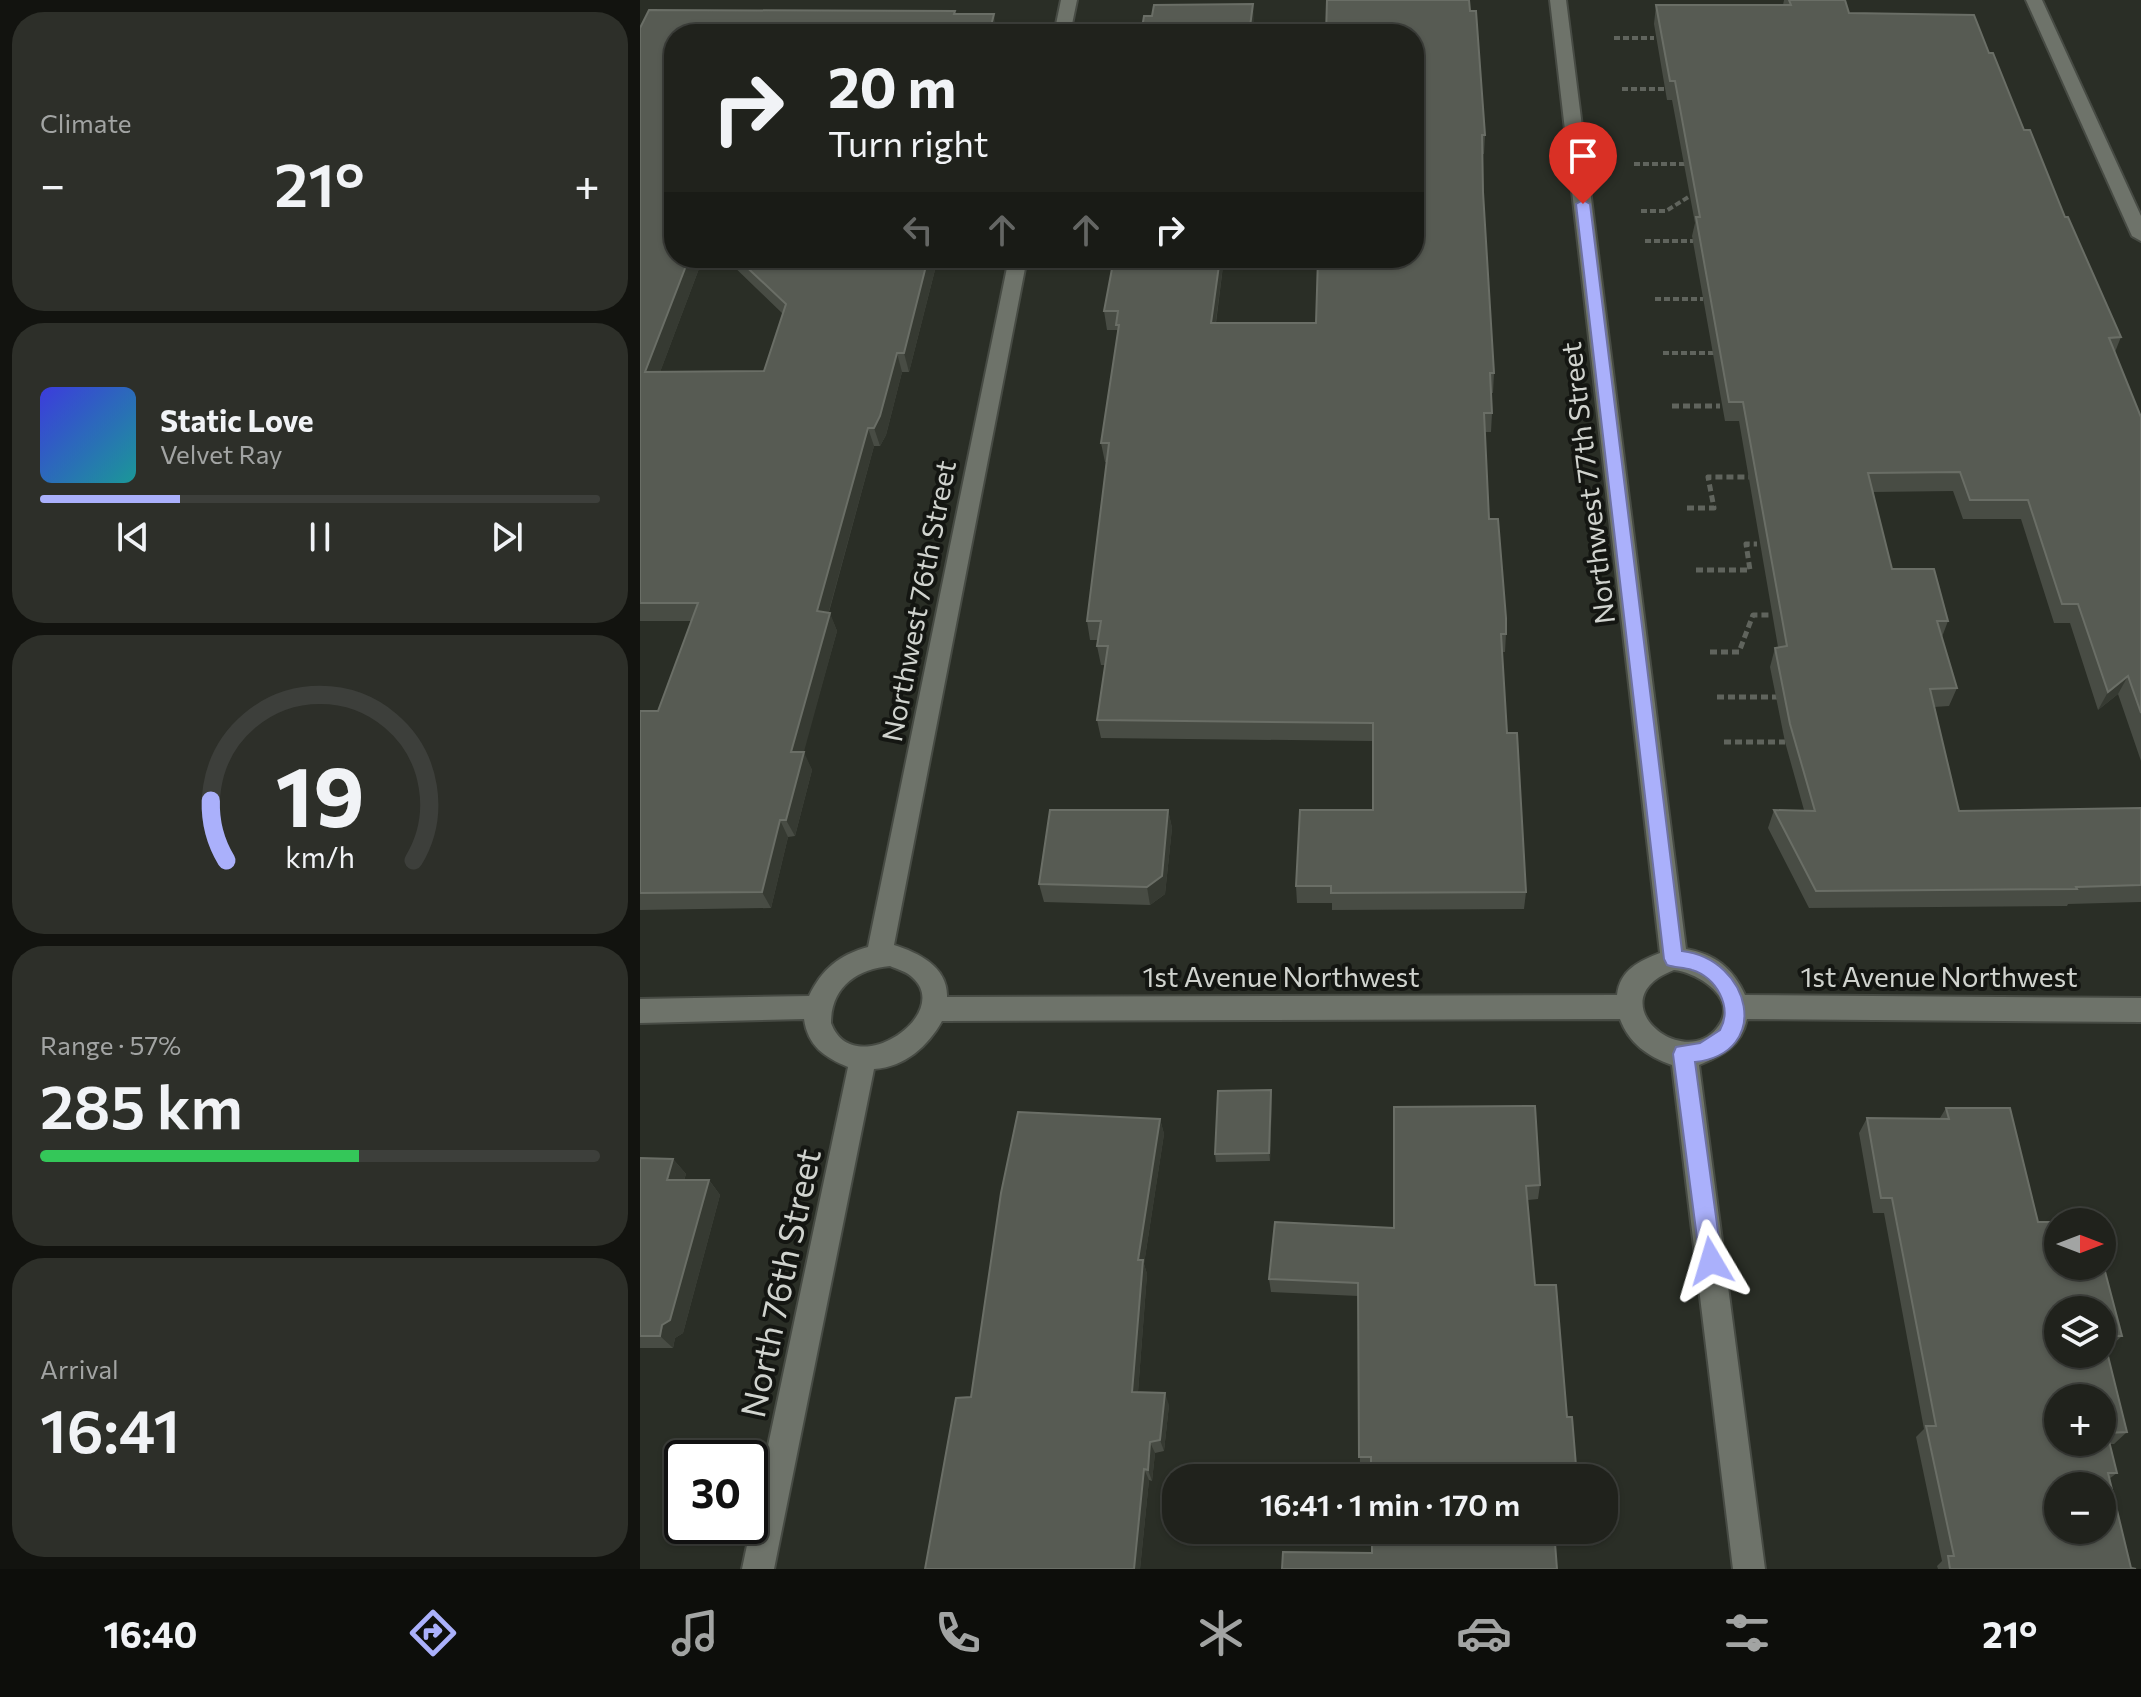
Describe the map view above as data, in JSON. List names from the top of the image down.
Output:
{
  "streets": {
    "street": [
      "Northwest 77th Street",
      "Northwest 76th Street",
      "1st Avenue Northwest",
      "North 76th Street"
    ]
  },
  "crossings": [
    ["Northwest 77th Street", "1st Avenue Northwest"],
    ["Northwest 76th Street", "1st Avenue Northwest"],
    ["Northwest 76th Street", "North 76th Street"],
    ["1st Avenue Northwest", "North 76th Street"]
  ],
  "north": "right",
  "page": {
    "tile": [
      "Climate",
      ["Range · 57%", "285 km"],
      ["Arrival", "16:41"]
    ],
    "turn": ["20 m", "Turn right"],
    "heat": ["−", "21°", "+"],
    "song": ["Static Love", "Velvet Ray"],
    "map_buttons": ["+", "−"],
    "limit": "30",
    "trip": "16:41 · 1 min · 170 m",
    "tabs": ["16:40", "21°"],
    "gauge": ["19", "km/h"]
  }
}
